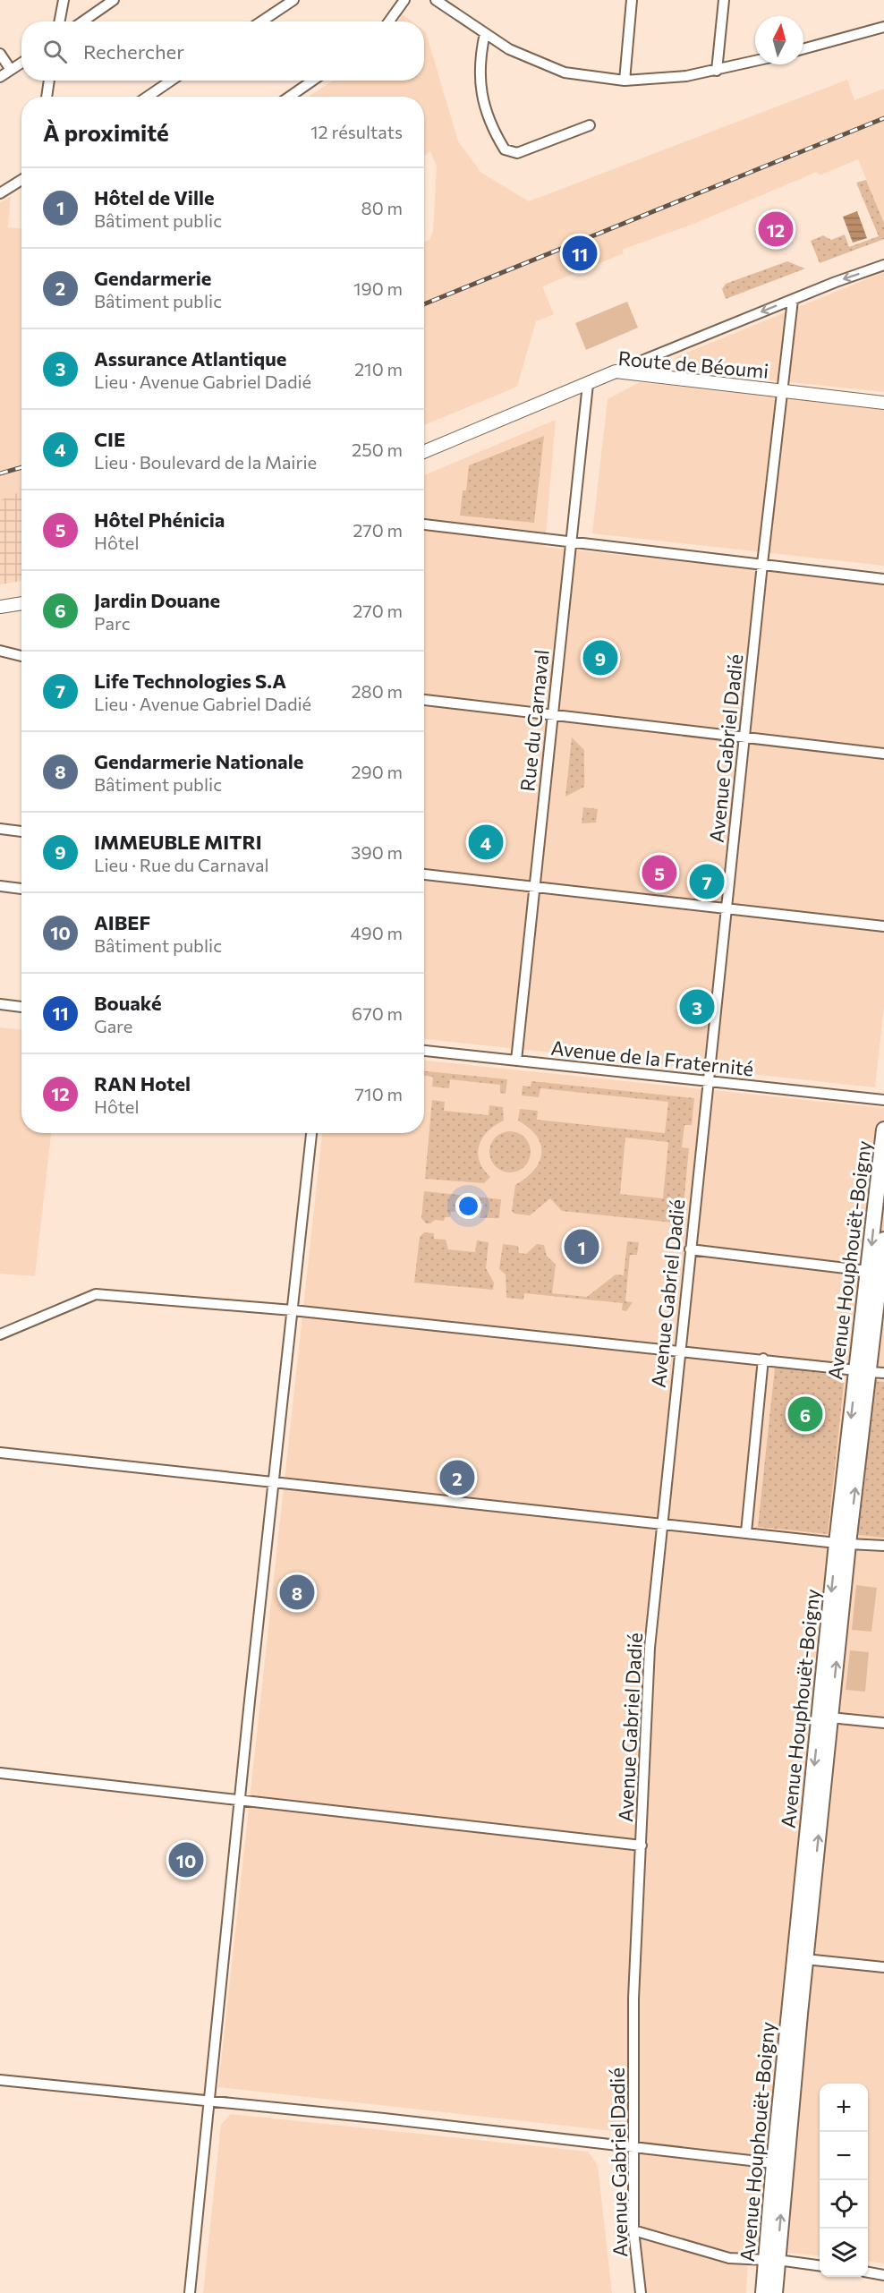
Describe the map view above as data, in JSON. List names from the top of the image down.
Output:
{
  "streets": {
    "highway": ["Avenue Houphouët-Boigny"],
    "main road": ["Route de Béoumi"],
    "street": ["Rue du Carnaval", "Avenue Gabriel Dadié", "Avenue de la Fraternité"]
  },
  "crossings": [
    ["Route de Béoumi", "Rue du Carnaval"],
    ["Route de Béoumi", "Avenue Gabriel Dadié"],
    ["Rue du Carnaval", "Avenue de la Fraternité"],
    ["Avenue Gabriel Dadié", "Avenue de la Fraternité"]
  ],
  "north": "top",
  "page": {
    "search": "Rechercher",
    "heading": ["À proximité", "12 résultats"],
    "list": [
      {
        "mark": "1",
        "name": "Hôtel de Ville",
        "note": "Bâtiment public",
        "value": "80 m"
      },
      {
        "mark": "2",
        "name": "Gendarmerie",
        "note": "Bâtiment public",
        "value": "190 m"
      },
      {
        "mark": "3",
        "name": "Assurance Atlantique",
        "note": "Lieu · Avenue Gabriel Dadié",
        "value": "210 m"
      },
      {
        "mark": "4",
        "name": "CIE",
        "note": "Lieu · Boulevard de la Mairie",
        "value": "250 m"
      },
      {
        "mark": "5",
        "name": "Hôtel Phénicia",
        "note": "Hôtel",
        "value": "270 m"
      },
      {
        "mark": "6",
        "name": "Jardin Douane",
        "note": "Parc",
        "value": "270 m"
      },
      {
        "mark": "7",
        "name": "Life Technologies S.A",
        "note": "Lieu · Avenue Gabriel Dadié",
        "value": "280 m"
      },
      {
        "mark": "8",
        "name": "Gendarmerie Nationale",
        "note": "Bâtiment public",
        "value": "290 m"
      },
      {
        "mark": "9",
        "name": "IMMEUBLE MITRI",
        "note": "Lieu · Rue du Carnaval",
        "value": "390 m"
      },
      {
        "mark": "10",
        "name": "AIBEF",
        "note": "Bâtiment public",
        "value": "490 m"
      },
      {
        "mark": "11",
        "name": "Bouaké",
        "note": "Gare",
        "value": "670 m"
      },
      {
        "mark": "12",
        "name": "RAN Hotel",
        "note": "Hôtel",
        "value": "710 m"
      }
    ],
    "pins": [
      "12",
      "11",
      "9",
      "4",
      "5",
      "7",
      "3",
      "1",
      "6",
      "2",
      "8",
      "10"
    ],
    "map_buttons": ["+", "−"]
  }
}
